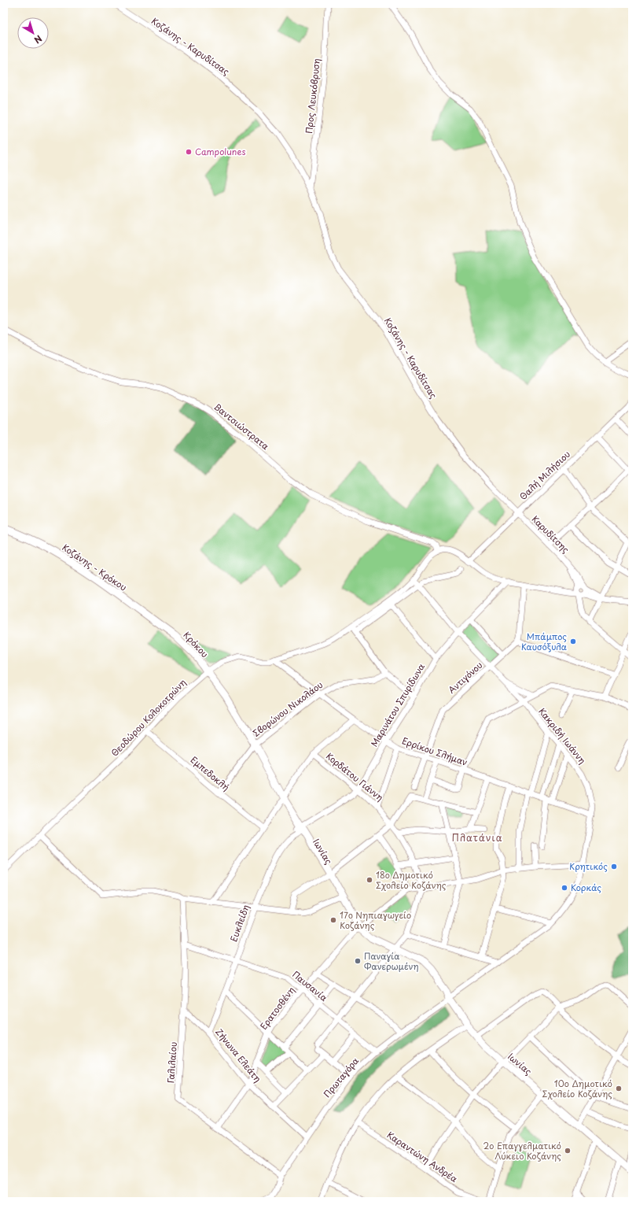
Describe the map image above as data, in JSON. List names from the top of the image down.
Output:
{
  "streets": {
    "main road": ["Κοζάνης - Κρόκου", "Κρόκου", "Ιωνίας"],
    "street": [
      "Κοζάνης - Καρυδίτσας",
      "Προς Λευκόβρυση",
      "Βαντσιώστρατα",
      "Θαλή Μιλήσιου",
      "Καρυδίτσης",
      "Αντιγόνου",
      "Μαρινάτου Σπυρίδωνα",
      "Σβορώνου Νικολάου",
      "Θεοδώρου Κολοκοτρώνη",
      "Κακριδή Ιωάννη",
      "Ερρίκου Σλήμαν",
      "Εμπεδοκλή",
      "Κορδάτου Γιάννη",
      "Ευκλείδη",
      "Παυσανία",
      "Ερατοσθένη",
      "Ζήνωνα Ελεάτη",
      "Γαλιλαίου",
      "Πρωταγόρα",
      "Καραντώνη Ανδρέα"
    ]
  },
  "crossings": [
    ["Κοζάνης - Καρυδίτσας", "Προς Λευκόβρυση"],
    ["Κοζάνης - Καρυδίτσας", "Θαλή Μιλήσιου"],
    ["Κοζάνης - Καρυδίτσας", "Καρυδίτσης"],
    ["Βαντσιώστρατα", "Θεοδώρου Κολοκοτρώνη"],
    ["Θαλή Μιλήσιου", "Καρυδίτσης"],
    ["Κοζάνης - Κρόκου", "Κρόκου"],
    ["Κρόκου", "Θεοδώρου Κολοκοτρώνη"],
    ["Κρόκου", "Ιωνίας"],
    ["Αντιγόνου", "Κακριδή Ιωάννη"],
    ["Αντιγόνου", "Ερρίκου Σλήμαν"],
    ["Μαρινάτου Σπυρίδωνα", "Κακριδή Ιωάννη"],
    ["Μαρινάτου Σπυρίδωνα", "Ερρίκου Σλήμαν"],
    ["Μαρινάτου Σπυρίδωνα", "Κορδάτου Γιάννη"],
    ["Μαρινάτου Σπυρίδωνα", "Ιωνίας"],
    ["Μαρινάτου Σπυρίδωνα", "Ευκλείδη"],
    ["Σβορώνου Νικολάου", "Ερρίκου Σλήμαν"],
    ["Σβορώνου Νικολάου", "Ιωνίας"],
    ["Θεοδώρου Κολοκοτρώνη", "Κακριδή Ιωάννη"],
    ["Θεοδώρου Κολοκοτρώνη", "Ερρίκου Σλήμαν"],
    ["Θεοδώρου Κολοκοτρώνη", "Εμπεδοκλή"],
    ["Θεοδώρου Κολοκοτρώνη", "Ιωνίας"],
    ["Κακριδή Ιωάννη", "Ερρίκου Σλήμαν"],
    ["Κακριδή Ιωάννη", "Ιωνίας"],
    ["Κακριδή Ιωάννη", "Πρωταγόρα"],
    ["Ιωνίας", "Ευκλείδη"],
    ["Ιωνίας", "Ερατοσθένη"],
    ["Ιωνίας", "Πρωταγόρα"],
    ["Ευκλείδη", "Παυσανία"],
    ["Ευκλείδη", "Ζήνωνα Ελεάτη"],
    ["Παυσανία", "Ερατοσθένη"],
    ["Παυσανία", "Γαλιλαίου"],
    ["Παυσανία", "Πρωταγόρα"],
    ["Ερατοσθένη", "Ζήνωνα Ελεάτη"],
    ["Ερατοσθένη", "Γαλιλαίου"],
    ["Ζήνωνα Ελεάτη", "Γαλιλαίου"],
    ["Ζήνωνα Ελεάτη", "Πρωταγόρα"],
    ["Γαλιλαίου", "Πρωταγόρα"]
  ],
  "districts": ["Πλατάνια"],
  "places": [
    "Campolunes",
    "Μπάμπος Καυσόξυλα",
    "Κρητικός",
    "18ο Δημοτικό Σχολείο Κοζάνης",
    "Κορκάς",
    "17ο Νηπιαγωγείο Κοζάνης",
    "Παναγία Φανερωμένη",
    "10ο Δημοτικό Σχολείο Κοζάνης",
    "2ο Επαγγελματικό Λύκειο Κοζάνης"
  ],
  "north": "bottom right"
}
